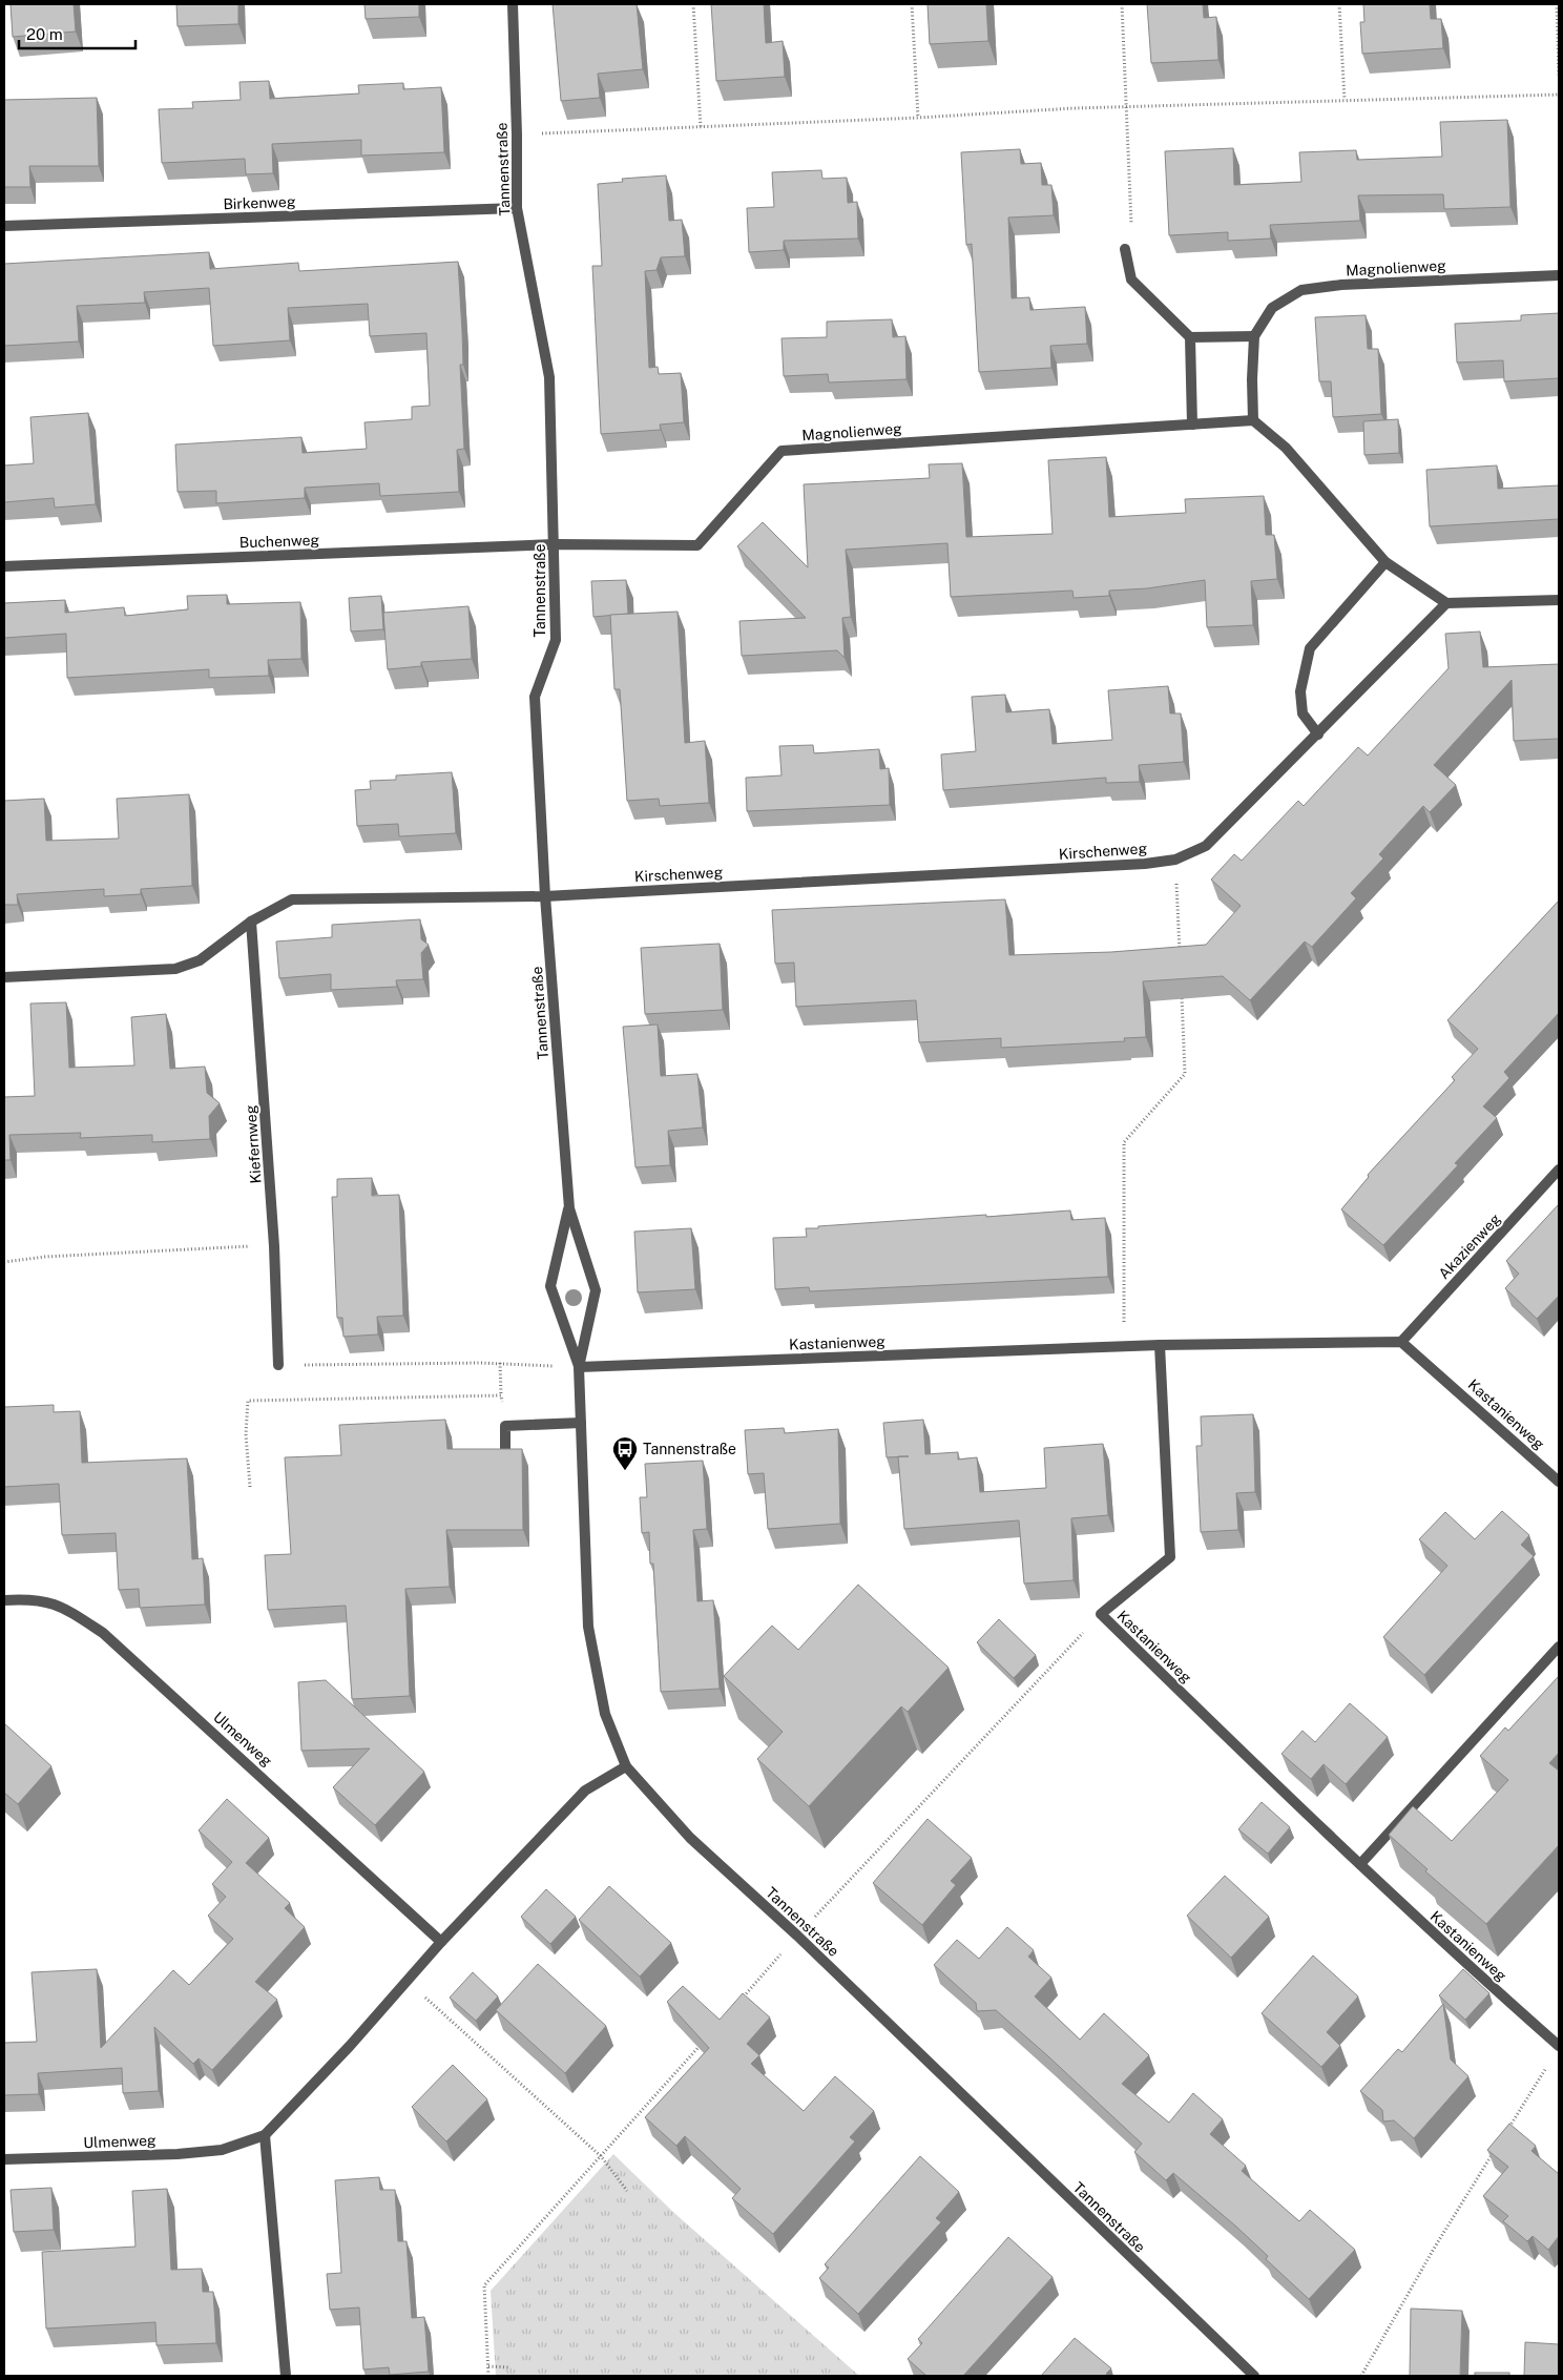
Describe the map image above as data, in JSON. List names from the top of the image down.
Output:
{
  "streets": {
    "street": [
      "Tannenstraße",
      "Birkenweg",
      "Magnolienweg",
      "Buchenweg",
      "Kirschenweg",
      "Kiefernweg",
      "Akazienweg",
      "Kastanienweg",
      "Ulmenweg"
    ]
  },
  "crossings": [
    ["Tannenstraße", "Birkenweg"],
    ["Tannenstraße", "Magnolienweg"],
    ["Tannenstraße", "Buchenweg"],
    ["Tannenstraße", "Kirschenweg"],
    ["Tannenstraße", "Kastanienweg"],
    ["Tannenstraße", "Ulmenweg"],
    ["Magnolienweg", "Buchenweg"],
    ["Akazienweg", "Kastanienweg"]
  ],
  "places": {
    "bus stop": ["Tannenstraße"]
  },
  "scale_bar": "20 m"
}
